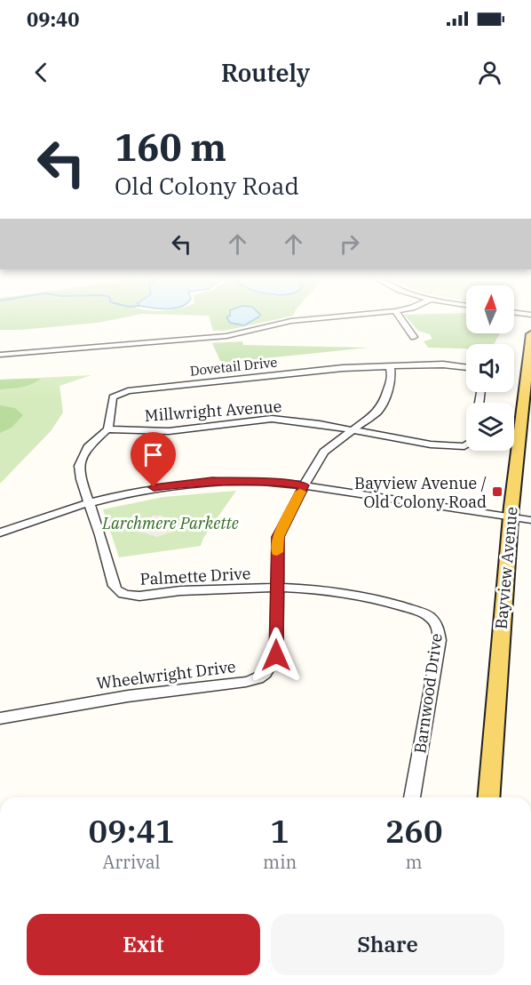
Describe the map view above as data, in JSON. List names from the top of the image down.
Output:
{
  "streets": {
    "main road": ["Bayview Avenue"],
    "street": [
      "Dovetail Drive",
      "Millwright Avenue",
      "Palmette Drive",
      "Wheelwright Drive",
      "Barnwood Drive"
    ]
  },
  "crossings": [
    ["Dovetail Drive", "Millwright Avenue"],
    ["Dovetail Drive", "Wheelwright Drive"],
    ["Millwright Avenue", "Wheelwright Drive"],
    ["Palmette Drive", "Wheelwright Drive"],
    ["Palmette Drive", "Barnwood Drive"],
    ["Wheelwright Drive", "Barnwood Drive"]
  ],
  "parks": ["Larchmere Parkette"],
  "places": {
    "transit": ["Bayview Avenue / Old Colony Road"]
  },
  "north": "top",
  "page": {
    "status": "09:40",
    "header": "Routely",
    "turn": ["160 m", "Old Colony Road"],
    "eta": [
      "09:41",
      "Arrival",
      "1",
      "min",
      "260",
      "m"
    ],
    "buttons": ["Exit", "Share"]
  }
}
